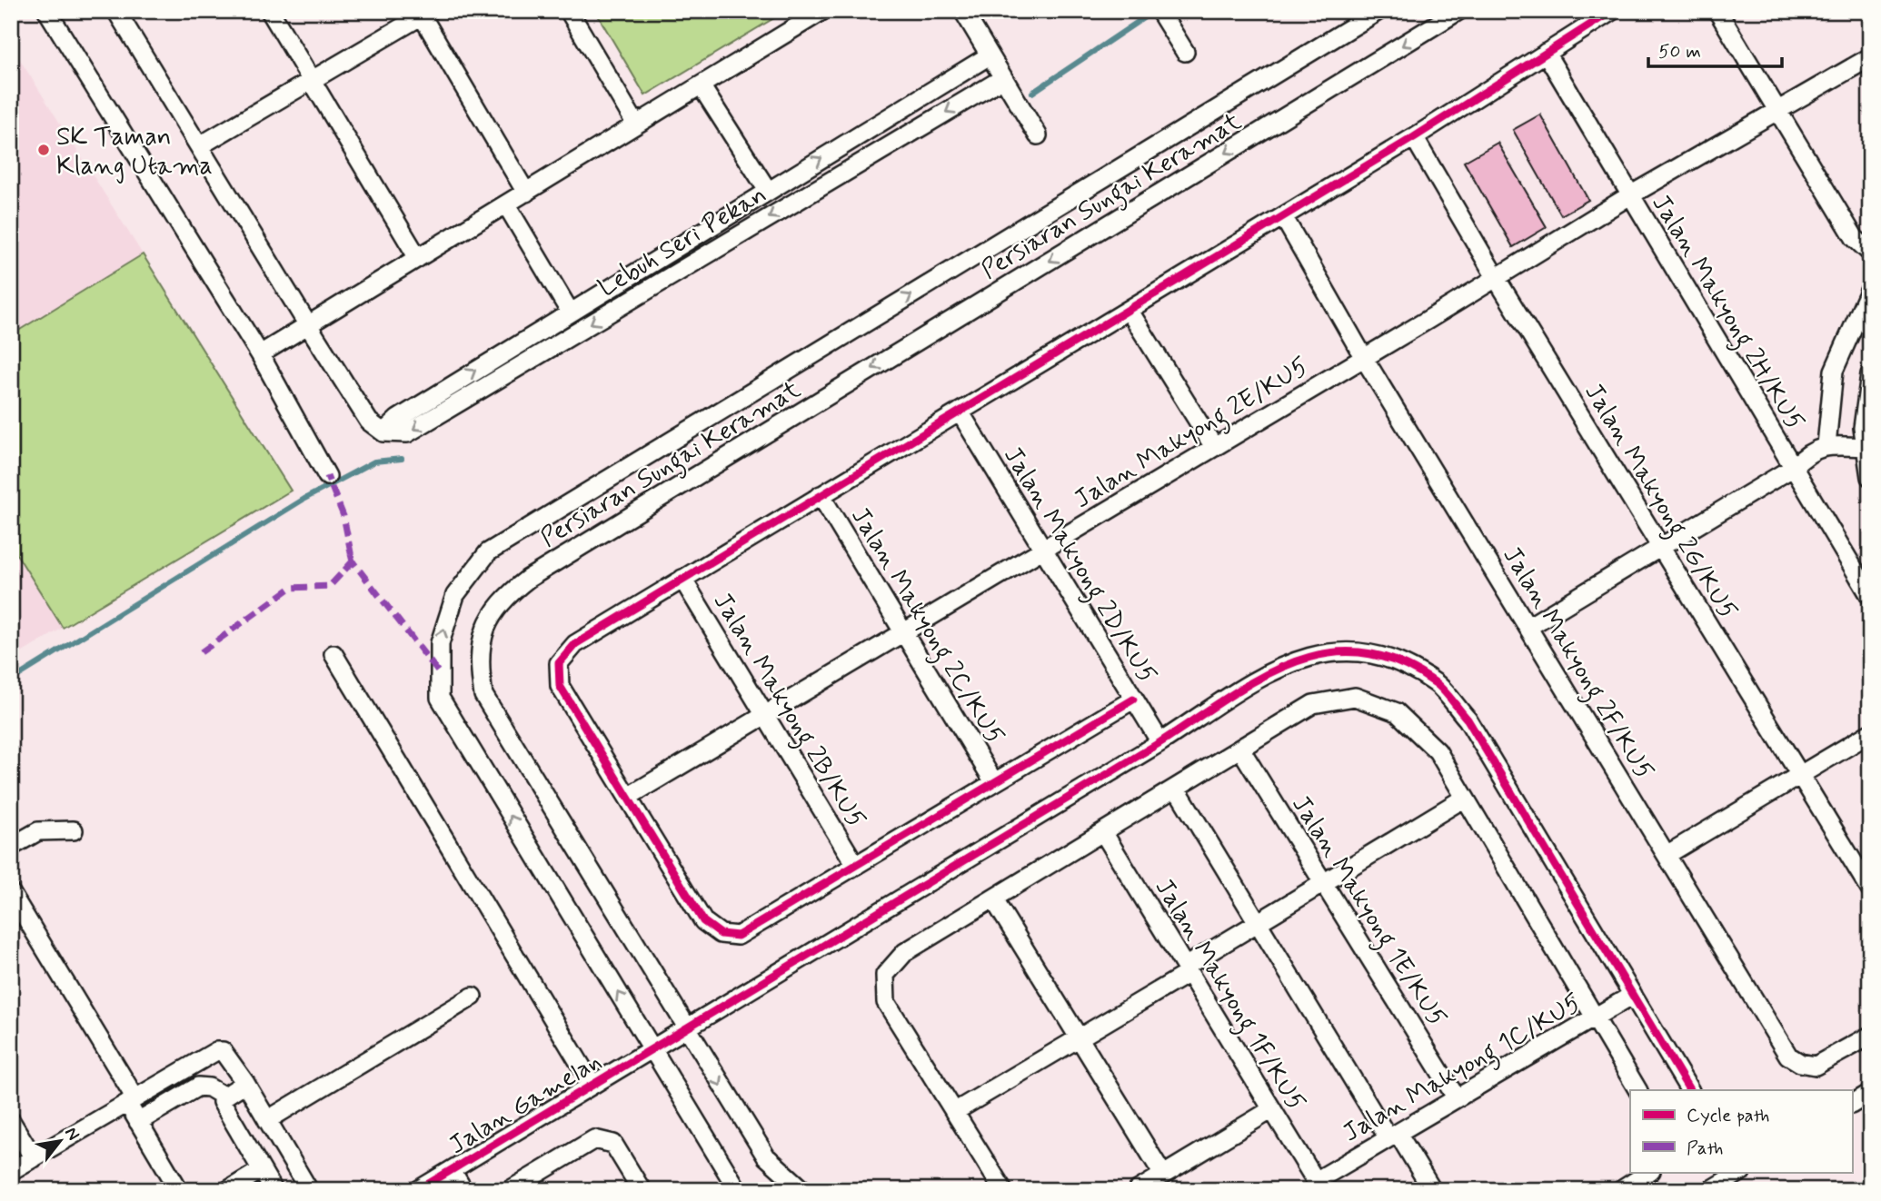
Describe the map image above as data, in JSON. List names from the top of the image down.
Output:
{
  "streets": {
    "street": [
      "Persiaran Sungai Keramat",
      "Lebuh Seri Pekan",
      "Jalan Makyong 2H/KU5",
      "Jalan Makyong 2E/KU5",
      "Jalan Makyong 2G/KU5",
      "Jalan Makyong 2D/KU5",
      "Jalan Makyong 2C/KU5",
      "Jalan Makyong 2F/KU5",
      "Jalan Makyong 2B/KU5",
      "Jalan Makyong 1E/KU5",
      "Jalan Makyong 1F/KU5",
      "Jalan Makyong 1C/KU5",
      "Jalan Gamelan"
    ]
  },
  "crossings": [
    ["Persiaran Sungai Keramat", "Jalan Gamelan"],
    ["Jalan Makyong 2H/KU5", "Jalan Makyong 2E/KU5"],
    ["Jalan Makyong 2E/KU5", "Jalan Makyong 2G/KU5"],
    ["Jalan Makyong 2E/KU5", "Jalan Makyong 2D/KU5"],
    ["Jalan Makyong 2E/KU5", "Jalan Makyong 2C/KU5"],
    ["Jalan Makyong 2E/KU5", "Jalan Makyong 2F/KU5"],
    ["Jalan Makyong 2E/KU5", "Jalan Makyong 2B/KU5"],
    ["Jalan Makyong 2D/KU5", "Jalan Gamelan"],
    ["Jalan Makyong 1E/KU5", "Jalan Makyong 1C/KU5"],
    ["Jalan Makyong 1F/KU5", "Jalan Makyong 1C/KU5"],
    ["Jalan Makyong 1C/KU5", "Jalan Gamelan"]
  ],
  "places": ["SK Taman Klang Utama"],
  "legend": ["Cycle path", "Path"],
  "scale_bar": "50 m",
  "north": "top right"
}
